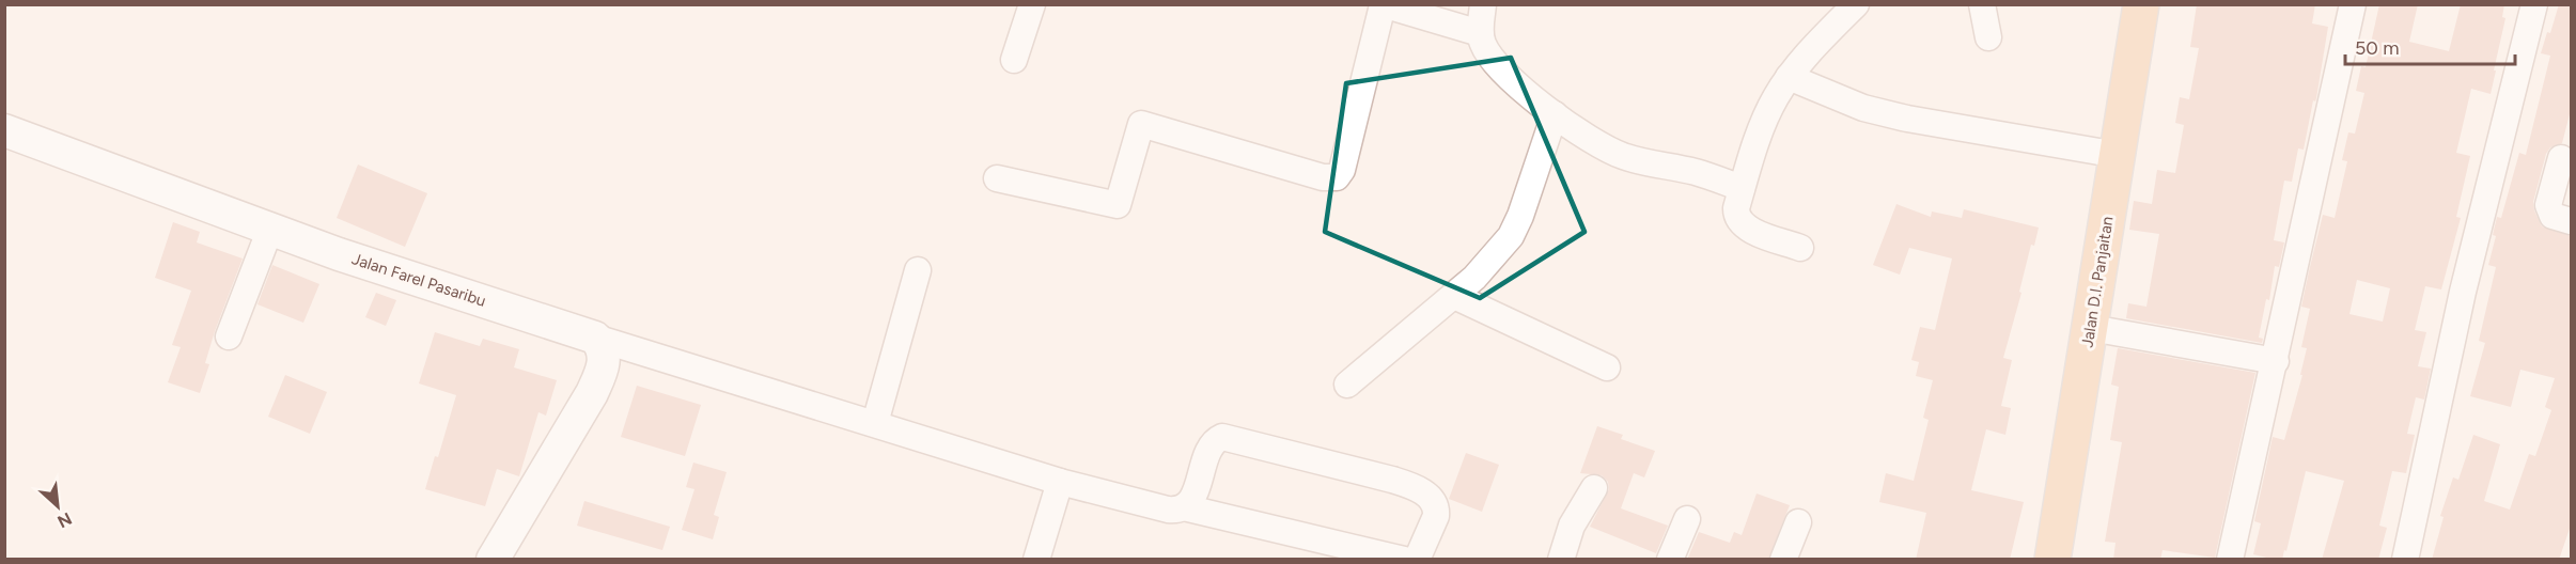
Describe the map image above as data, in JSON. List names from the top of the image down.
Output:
{
  "streets": {
    "main road": ["Jalan D.I. Panjaitan"],
    "street": ["Jalan Farel Pasaribu"]
  },
  "scale_bar": "50 m",
  "north": "bottom right"
}
